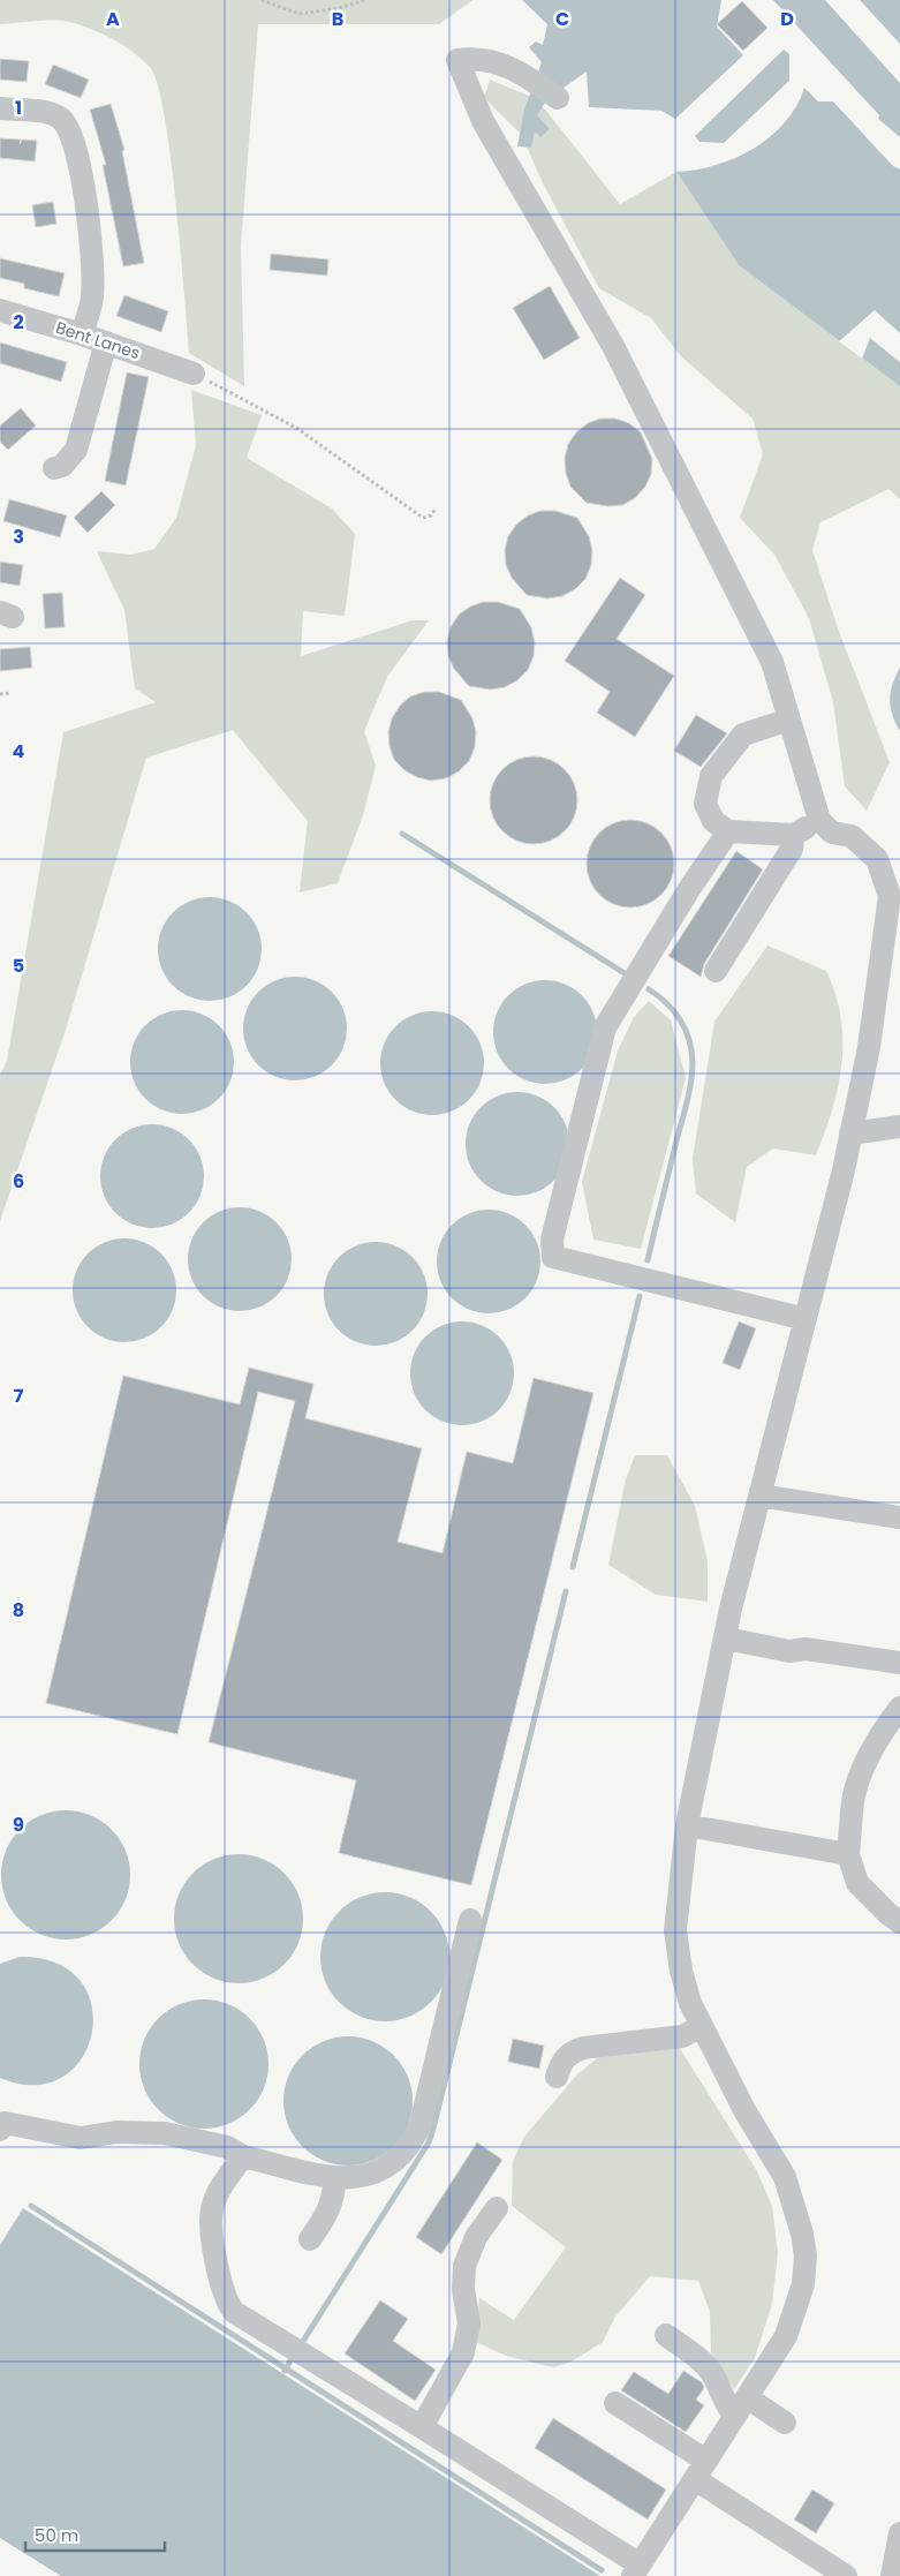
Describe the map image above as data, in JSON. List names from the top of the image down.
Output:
{
  "streets": {
    "street": ["Bent Lanes"]
  },
  "scale_bar": "50 m",
  "grid": {
    "columns": [
      "A",
      "B",
      "C",
      "D"
    ],
    "rows": [
      "1",
      "2",
      "3",
      "4",
      "5",
      "6",
      "7",
      "8",
      "9"
    ]
  }
}
